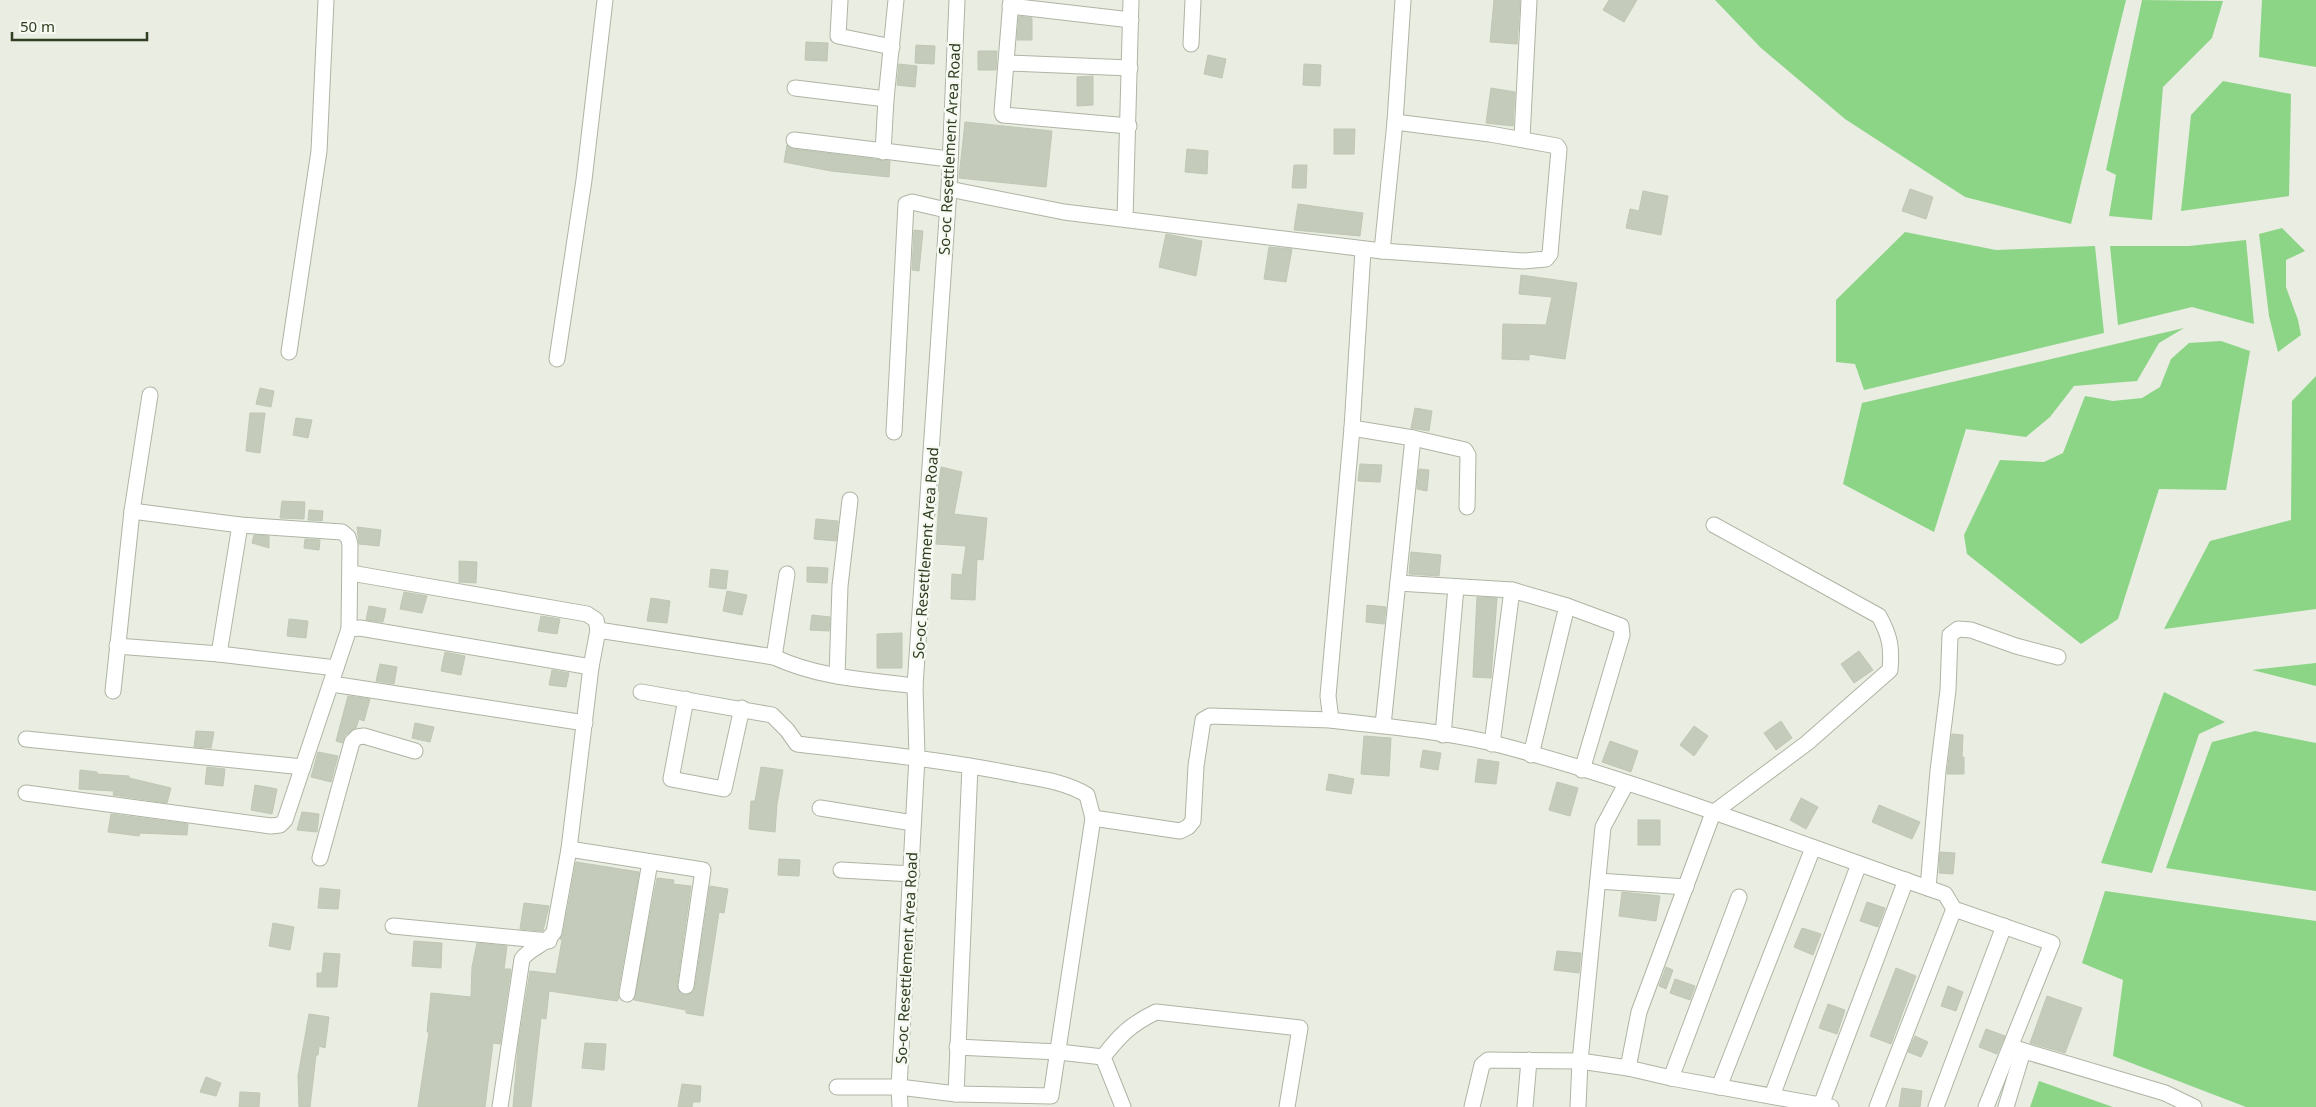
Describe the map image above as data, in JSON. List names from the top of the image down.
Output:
{
  "streets": {
    "street": ["So-oc Resettlement Area Road"]
  },
  "scale_bar": "50 m"
}
